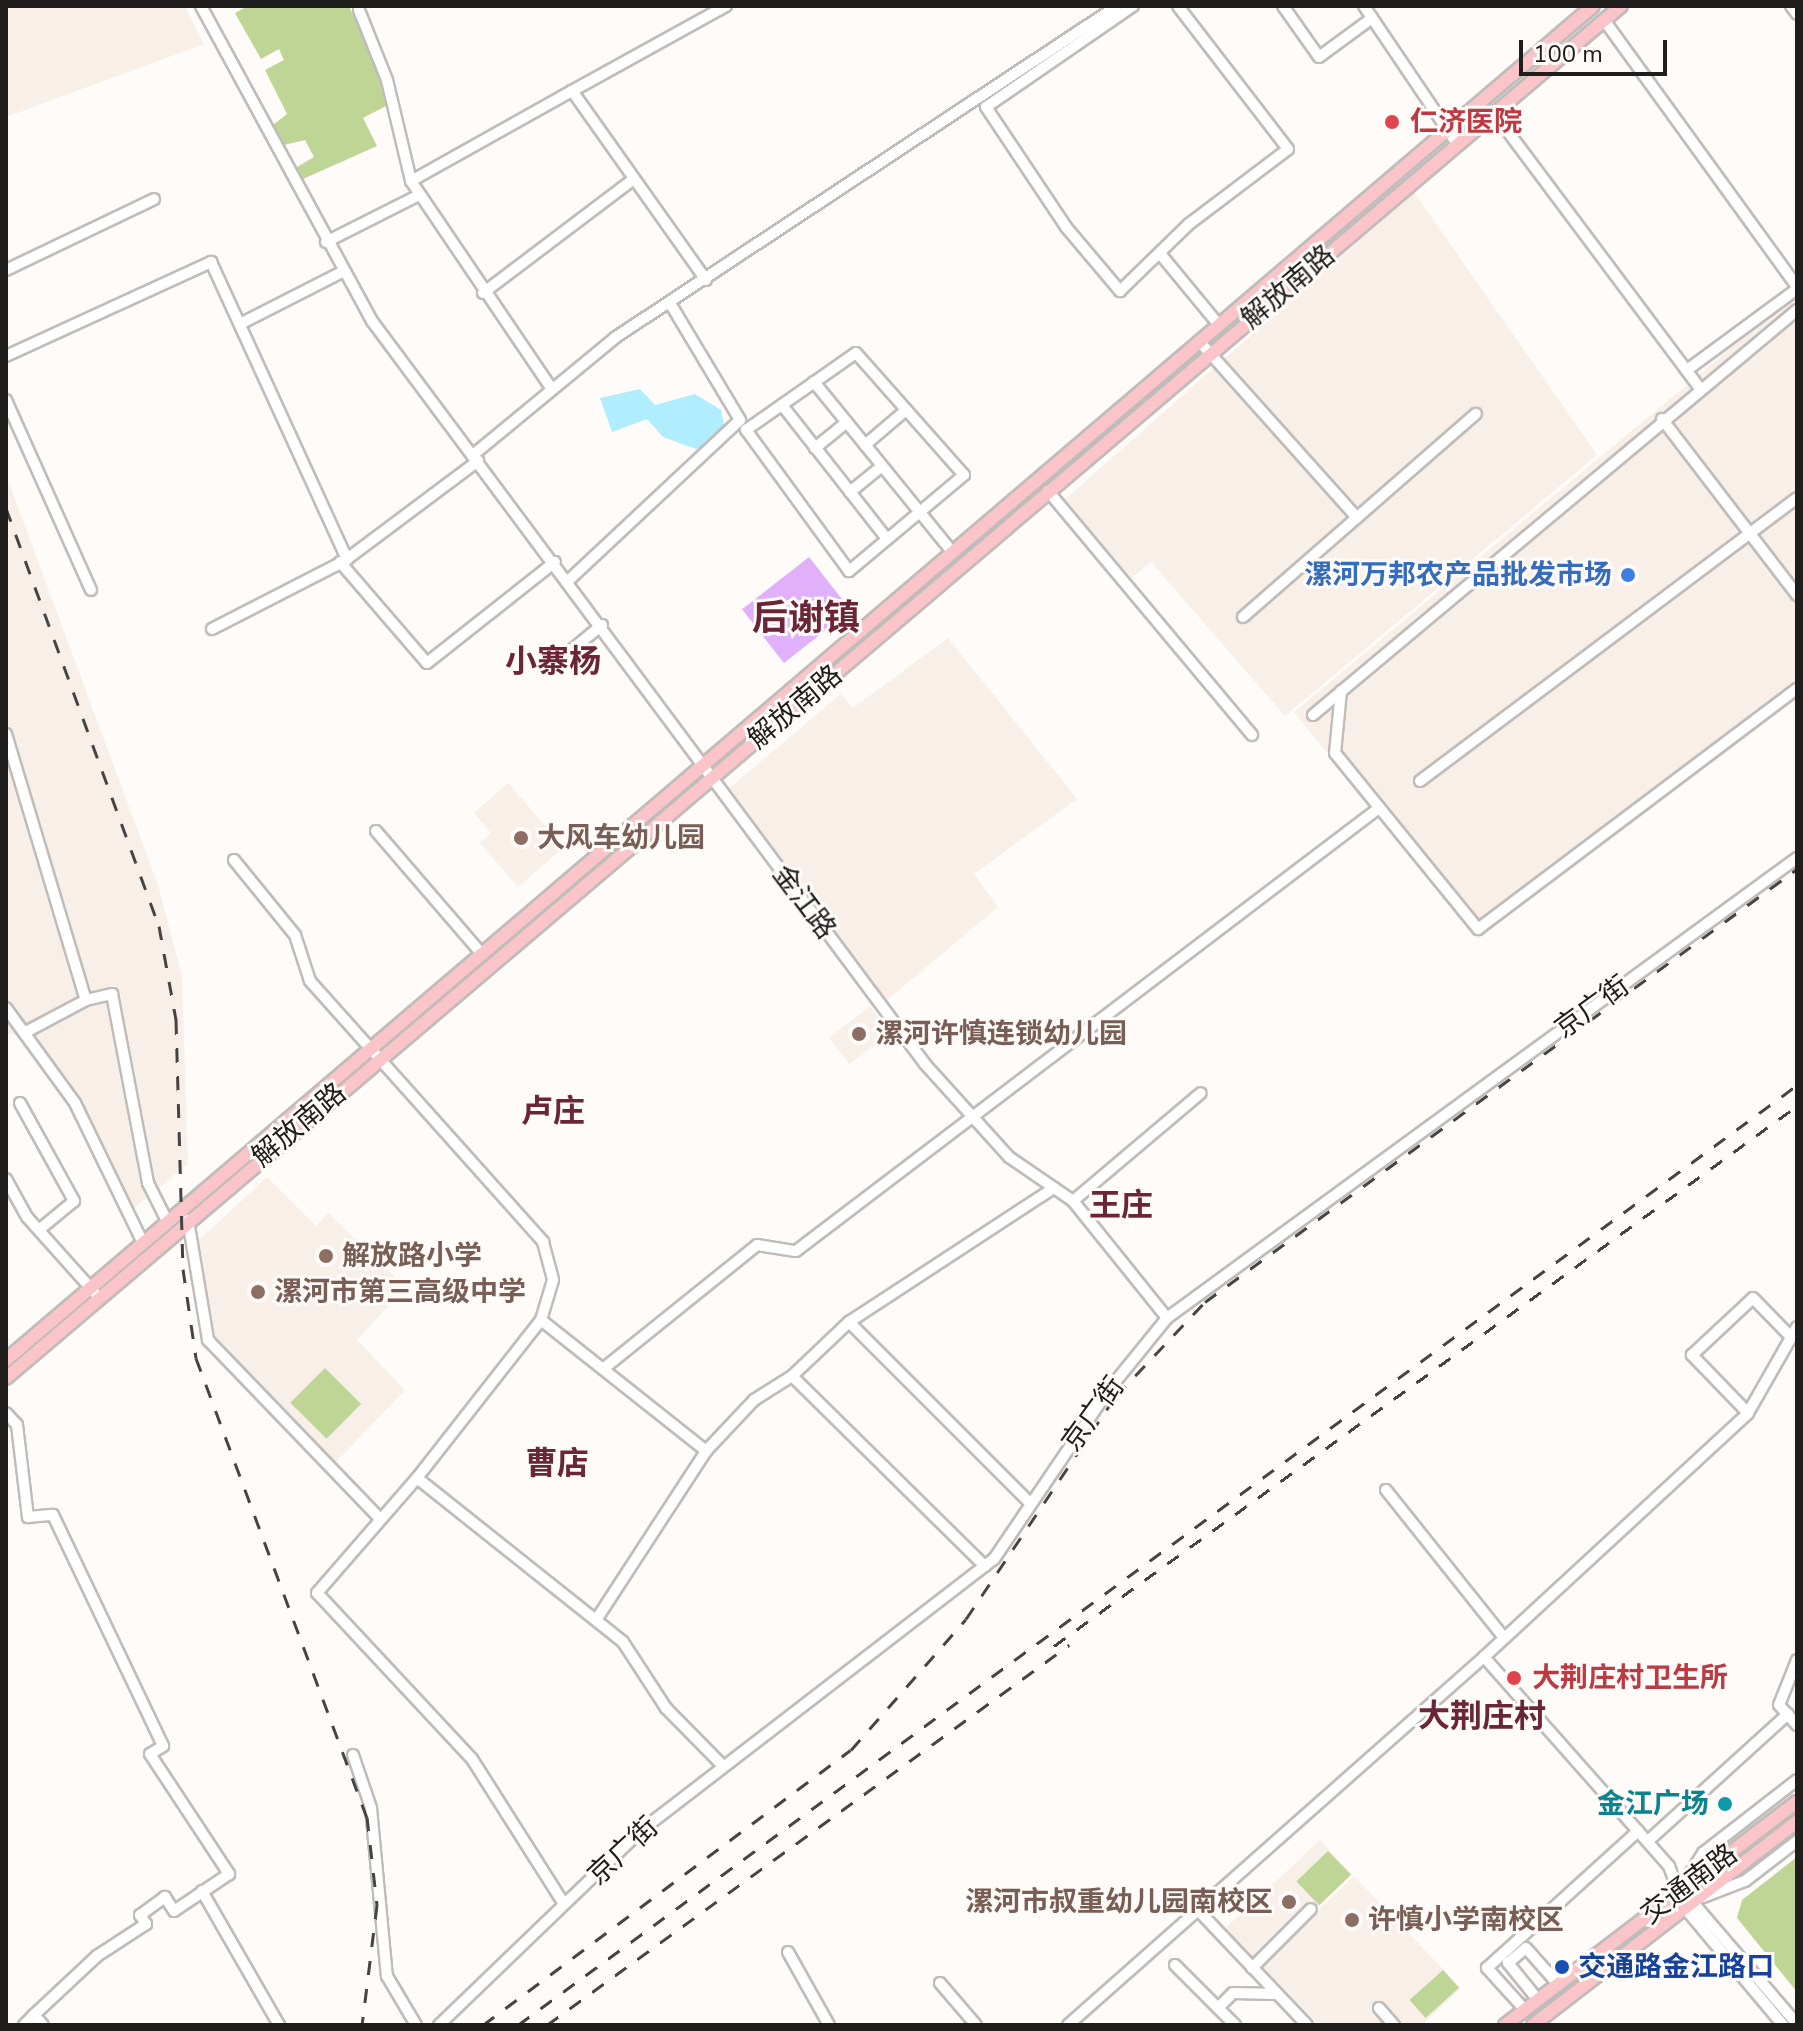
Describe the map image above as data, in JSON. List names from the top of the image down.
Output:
{
  "streets": {
    "main road": ["解放南路", "交通南路"],
    "street": ["金江路", "京广街"]
  },
  "crossings": [
    ["解放南路", "金江路"],
    ["金江路", "京广街"]
  ],
  "districts": [
    "后谢镇",
    "小寨杨",
    "卢庄",
    "王庄",
    "曹店",
    "大荆庄村"
  ],
  "places": [
    "仁济医院",
    "漯河万邦农产品批发市场",
    "大风车幼儿园",
    "漯河许慎连锁幼儿园",
    "解放路小学",
    "漯河市第三高级中学",
    "大荆庄村卫生所",
    "金江广场",
    "漯河市叔重幼儿园南校区",
    "许慎小学南校区",
    "交通路金江路口"
  ],
  "scale_bar": "100 m"
}
